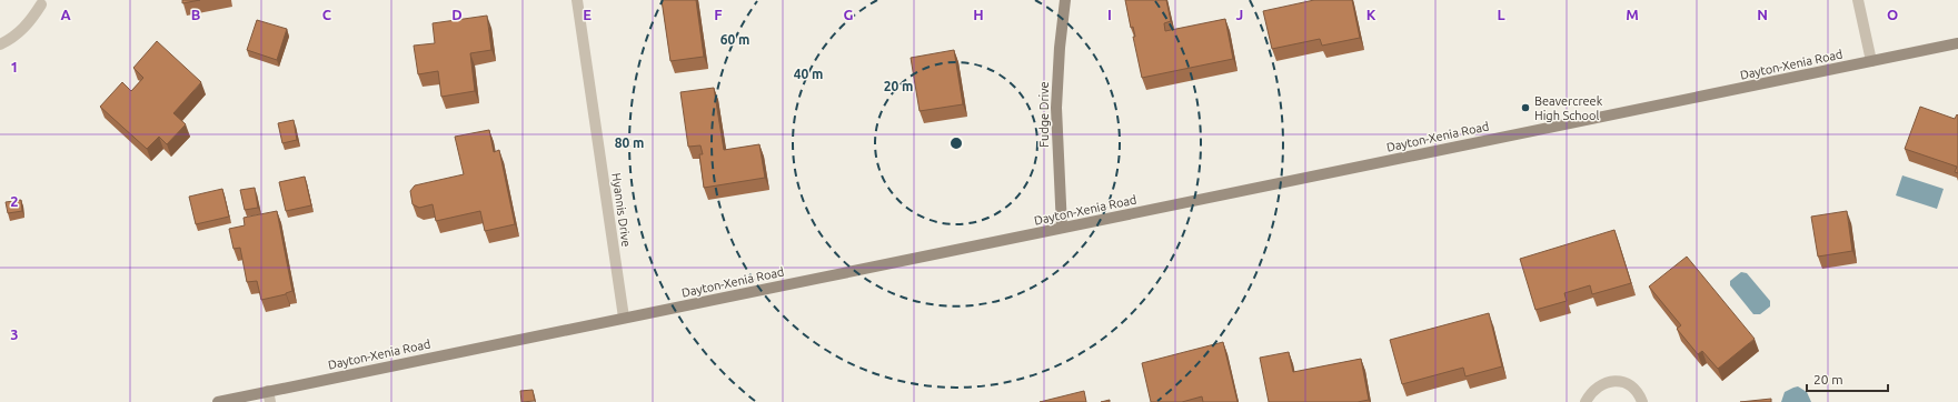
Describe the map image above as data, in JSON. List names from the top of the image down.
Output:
{
  "streets": {
    "main road": ["Dayton-Xenia Road", "Fudge Drive"],
    "street": ["Hyannis Drive"]
  },
  "crossings": [
    ["Dayton-Xenia Road", "Fudge Drive"],
    ["Dayton-Xenia Road", "Hyannis Drive"]
  ],
  "places": ["Beavercreek High School"],
  "scale_bar": "20 m",
  "grid": {
    "columns": [
      "A",
      "B",
      "C",
      "D",
      "E",
      "F",
      "G",
      "H",
      "I",
      "J",
      "K",
      "L",
      "M",
      "N",
      "O"
    ],
    "rows": ["1", "2", "3"]
  },
  "rings": [
    "60 m",
    "40 m",
    "20 m",
    "80 m"
  ]
}
